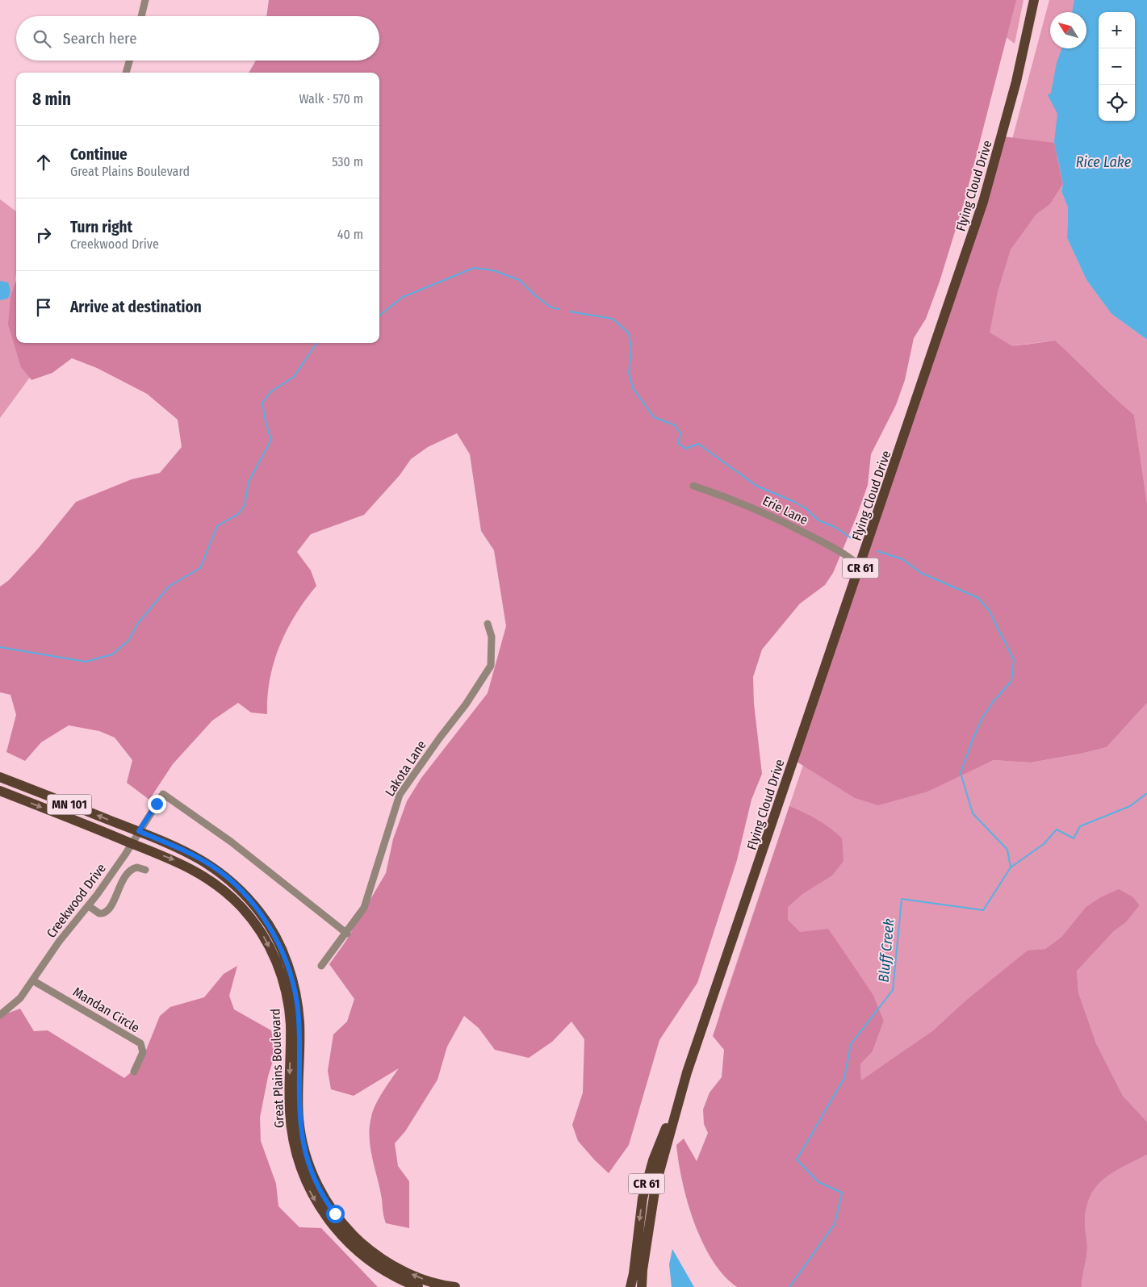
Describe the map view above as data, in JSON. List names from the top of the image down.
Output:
{
  "streets": {
    "main road": [
      "Flying Cloud Drive",
      "CR 61",
      "MN 101",
      "Great Plains Boulevard"
    ],
    "street": [
      "Erie Lane",
      "Lakota Lane",
      "Creekwood Drive",
      "Mandan Circle"
    ]
  },
  "crossings": [
    ["Flying Cloud Drive", "Erie Lane"],
    ["Lakota Lane", "Creekwood Drive"],
    ["Creekwood Drive", "Mandan Circle"],
    ["Creekwood Drive", "Great Plains Boulevard"]
  ],
  "water": ["Rice Lake", "Bluff Creek"],
  "north": "top left",
  "page": {
    "map_buttons": ["+", "−"],
    "search": "Search here",
    "heading": ["8 min", "Walk · 570 m"],
    "list": [
      ["Continue", "Great Plains Boulevard", "530 m"],
      ["Turn right", "Creekwood Drive", "40 m"],
      "Arrive at destination"
    ]
  }
}
